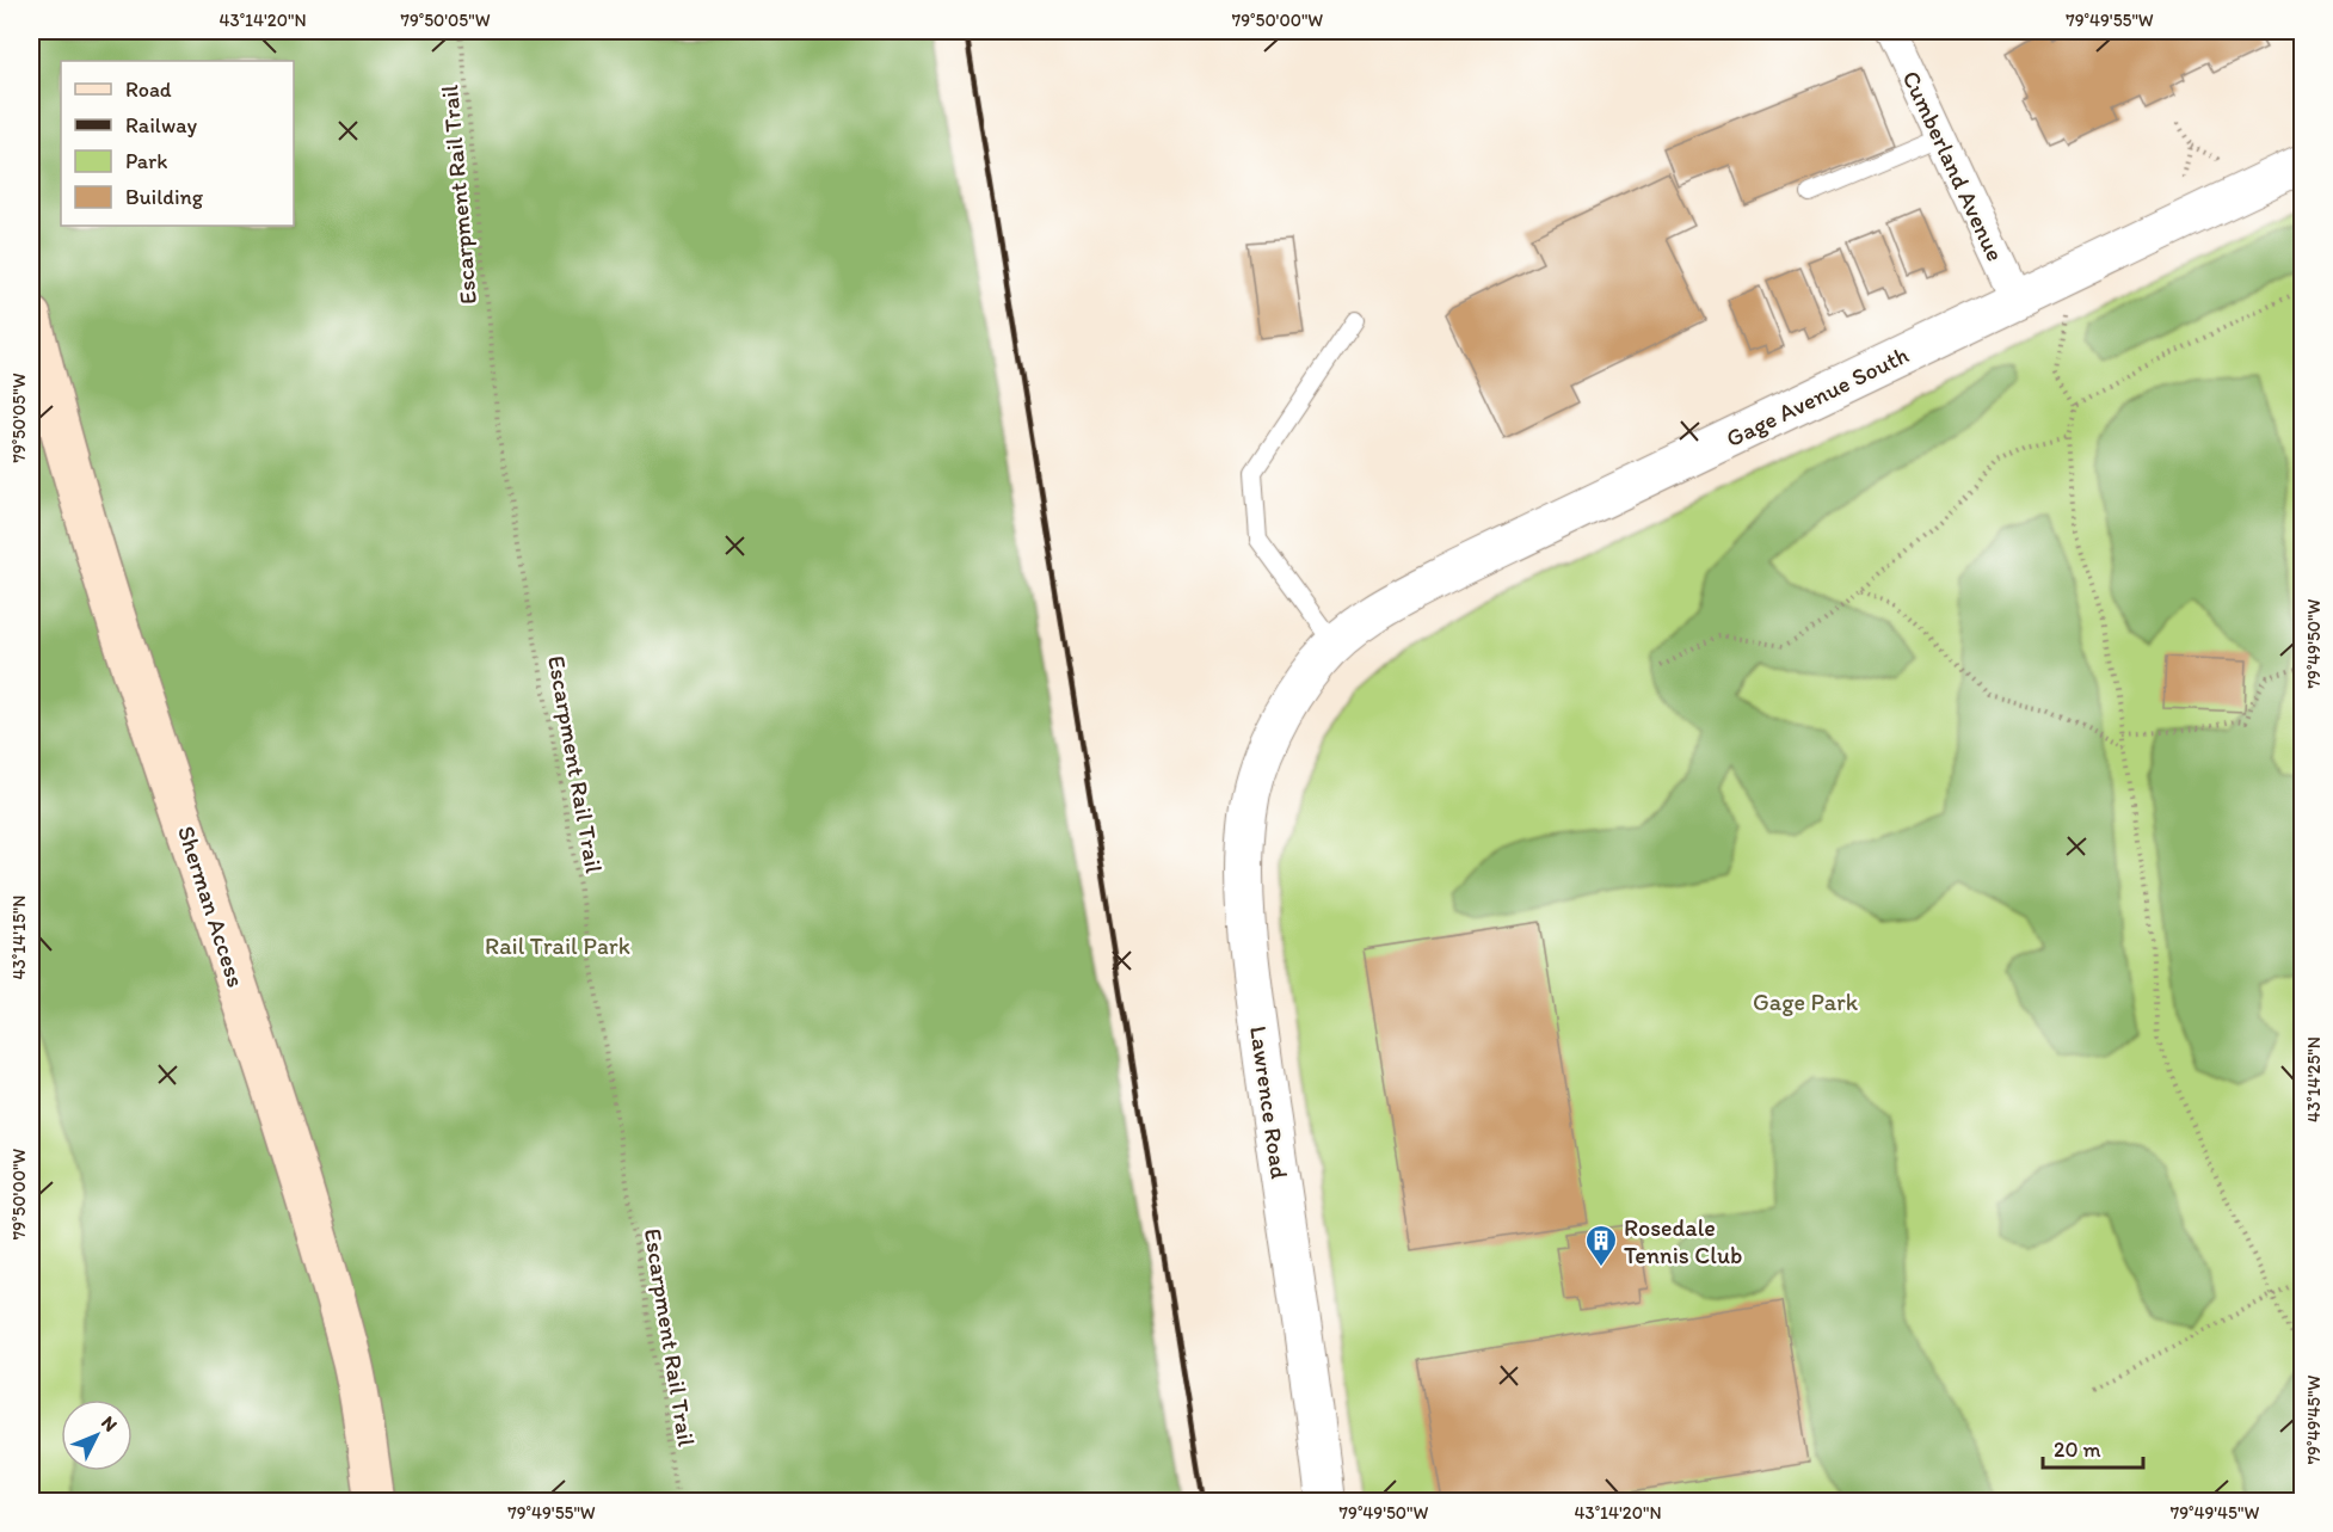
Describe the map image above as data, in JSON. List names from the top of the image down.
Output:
{
  "streets": {
    "main road": ["Sherman Access"],
    "street": ["Cumberland Avenue", "Gage Avenue South", "Lawrence Road"],
    "path": ["Escarpment Rail Trail"]
  },
  "crossings": [
    ["Cumberland Avenue", "Gage Avenue South"],
    ["Gage Avenue South", "Lawrence Road"]
  ],
  "parks": ["Rail Trail Park", "Gage Park"],
  "places": {
    "building": ["Rosedale Tennis Club"]
  },
  "legend": [
    "Road",
    "Railway",
    "Park",
    "Building"
  ],
  "scale_bar": "20 m",
  "north": "top right",
  "coordinates": [
    "43°14'20\"N",
    "79°50'05\"W",
    "79°50'00\"W",
    "79°49'55\"W",
    "79°49'50\"W",
    "43°14'15\"N",
    "43°14'25\"N",
    "79°49'45\"W"
  ]
}
